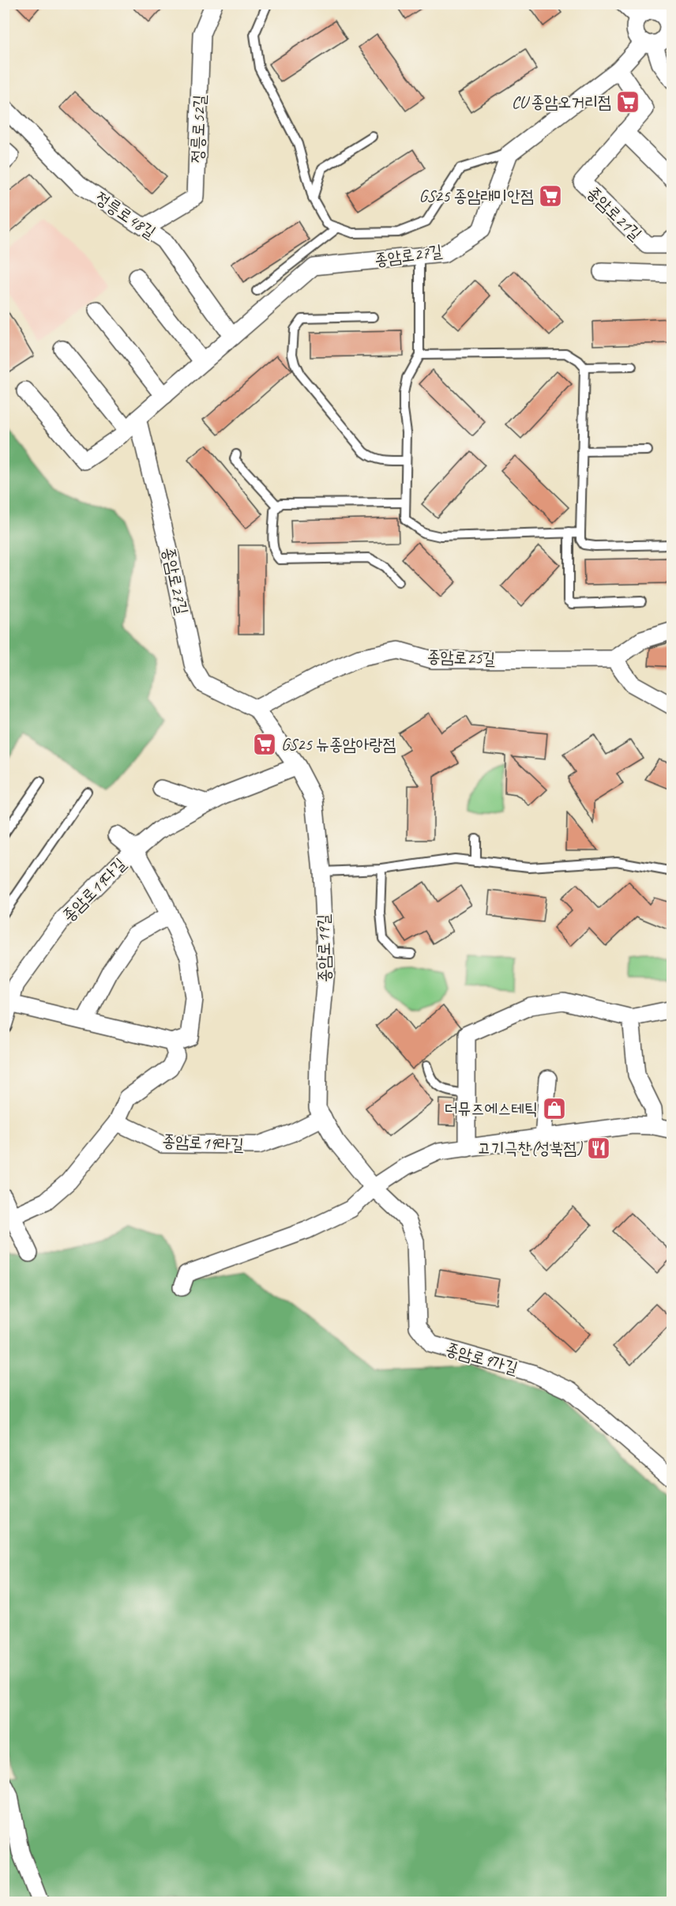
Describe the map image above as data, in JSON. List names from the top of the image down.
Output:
{
  "streets": {
    "street": [
      "정릉로52길",
      "종암로21길",
      "정릉로48길",
      "종암로27길",
      "종암로25길",
      "종암로19다길",
      "종암로19길",
      "종암로19라길",
      "종암로9가길"
    ]
  },
  "crossings": [
    ["정릉로52길", "정릉로48길"],
    ["정릉로48길", "종암로27길"],
    ["종암로27길", "종암로25길"],
    ["종암로27길", "종암로19길"],
    ["종암로25길", "종암로19길"],
    ["종암로19다길", "종암로19길"],
    ["종암로19길", "종암로19라길"],
    ["종암로19길", "종암로9가길"]
  ],
  "places": {
    "supermarket": ["CU 종암오거리점", "GS25 종암래미안점", "GS25 뉴종암아랑점"],
    "shop": ["더뮤즈에스테틱"],
    "restaurant": ["고기극찬(성북점)"]
  }
}
